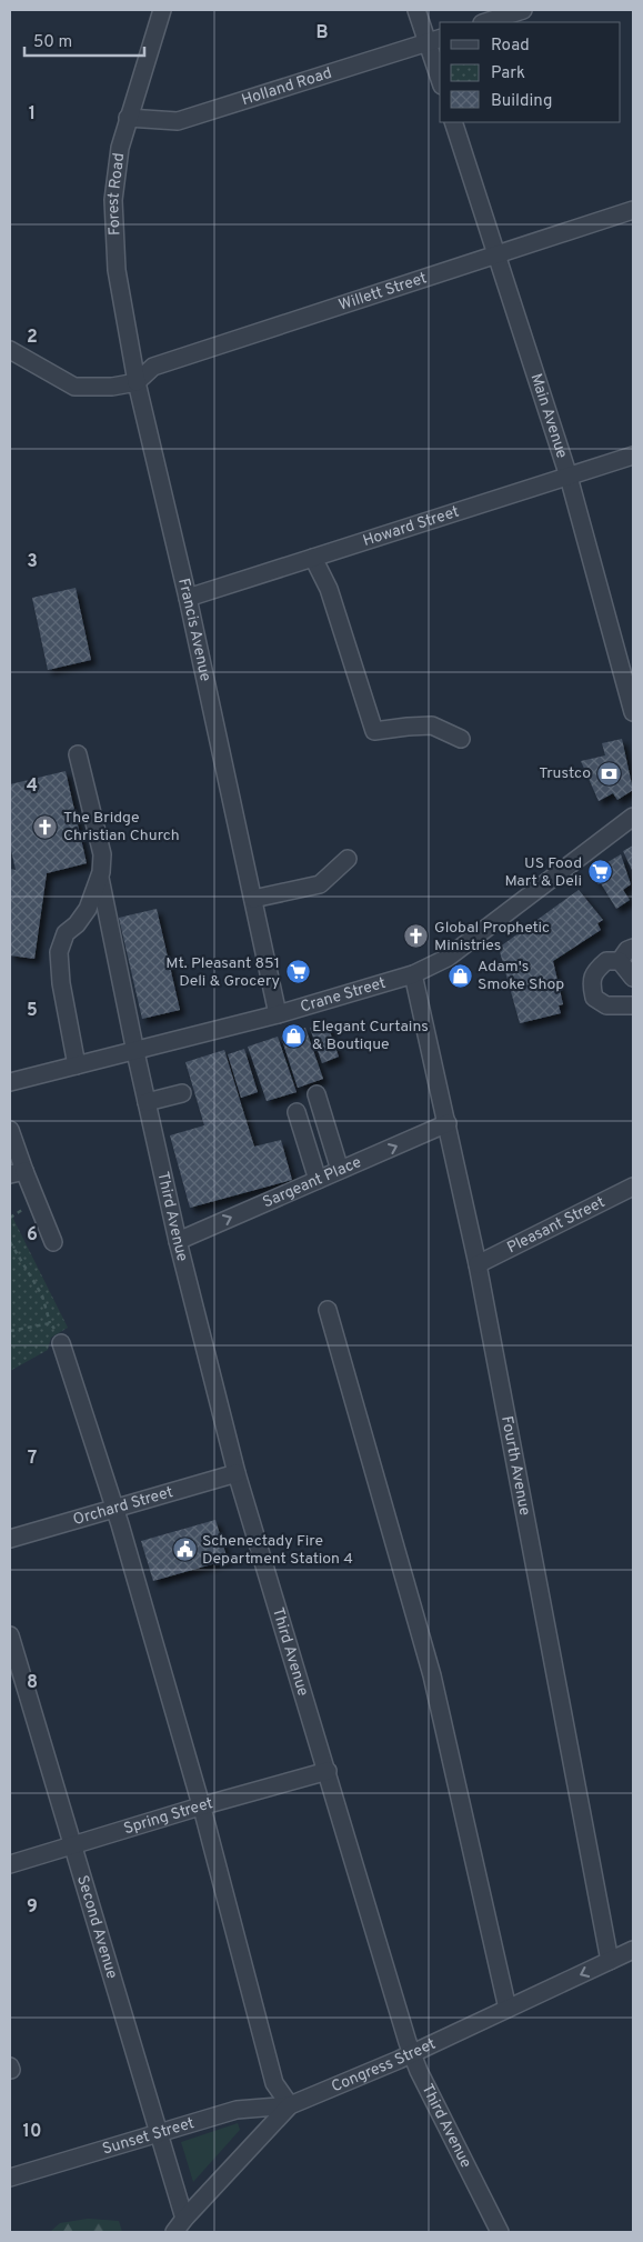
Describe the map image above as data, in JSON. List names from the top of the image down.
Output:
{
  "streets": {
    "street": [
      "Holland Road",
      "Forest Road",
      "Willett Street",
      "Main Avenue",
      "Howard Street",
      "Francis Avenue",
      "Crane Street",
      "Sargeant Place",
      "Third Avenue",
      "Pleasant Street",
      "Fourth Avenue",
      "Orchard Street",
      "Spring Street",
      "Second Avenue",
      "Congress Street",
      "Sunset Street"
    ]
  },
  "crossings": [
    ["Holland Road", "Forest Road"],
    ["Forest Road", "Willett Street"],
    ["Forest Road", "Francis Avenue"],
    ["Willett Street", "Main Avenue"],
    ["Willett Street", "Francis Avenue"],
    ["Main Avenue", "Howard Street"],
    ["Howard Street", "Francis Avenue"],
    ["Francis Avenue", "Crane Street"],
    ["Crane Street", "Third Avenue"],
    ["Crane Street", "Fourth Avenue"],
    ["Sargeant Place", "Third Avenue"],
    ["Sargeant Place", "Fourth Avenue"],
    ["Third Avenue", "Orchard Street"],
    ["Third Avenue", "Spring Street"],
    ["Third Avenue", "Congress Street"],
    ["Pleasant Street", "Fourth Avenue"],
    ["Fourth Avenue", "Congress Street"],
    ["Spring Street", "Second Avenue"],
    ["Second Avenue", "Congress Street"],
    ["Second Avenue", "Sunset Street"],
    ["Congress Street", "Sunset Street"]
  ],
  "one_way": ["Sargeant Place"],
  "places": {
    "bank": ["Trustco"],
    "church": ["The Bridge Christian Church", "Global Prophetic Ministries"],
    "supermarket": ["US Food Mart & Deli", "Mt. Pleasant 851 Deli & Grocery"],
    "shop": ["Adam's Smoke Shop", "Elegant Curtains & Boutique"],
    "public building": ["Schenectady Fire Department Station 4"]
  },
  "legend": ["Road", "Park", "Building"],
  "scale_bar": "50 m",
  "grid": {
    "columns": ["B"],
    "rows": [
      "1",
      "2",
      "3",
      "4",
      "5",
      "6",
      "7",
      "8",
      "9",
      "10"
    ]
  }
}
